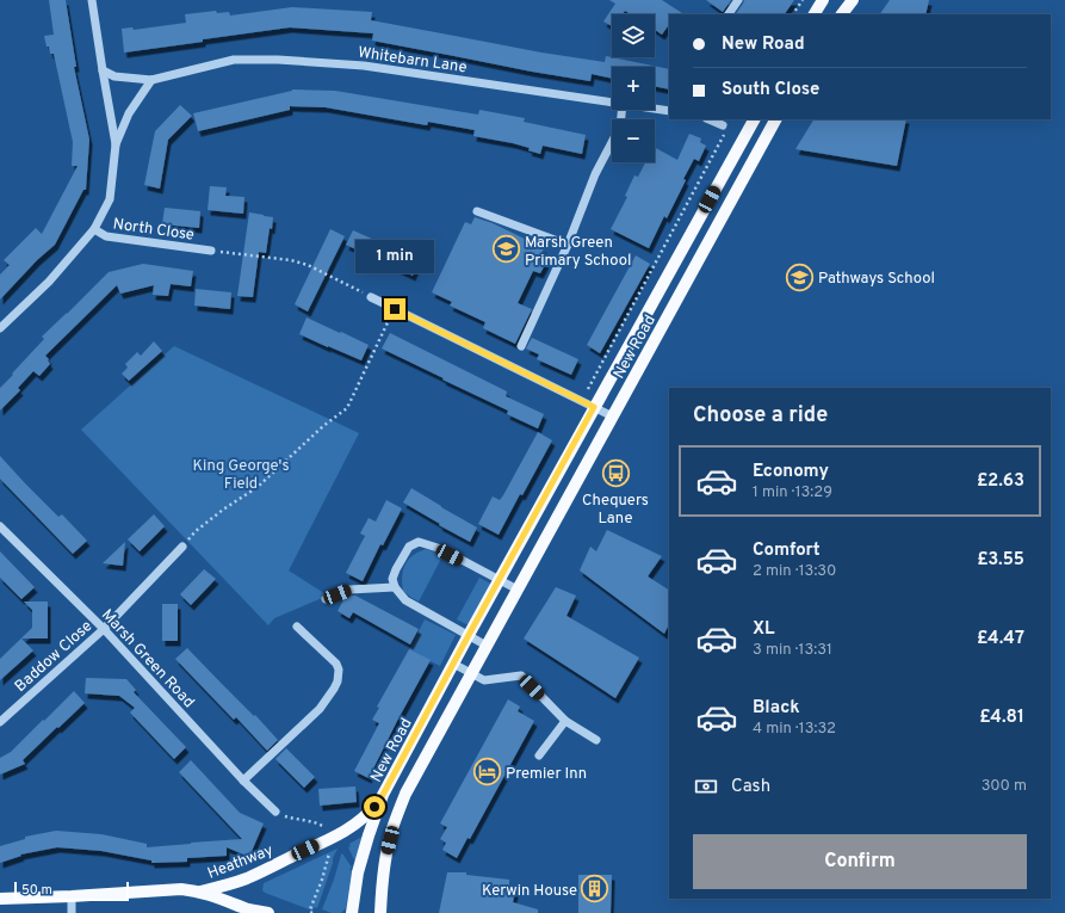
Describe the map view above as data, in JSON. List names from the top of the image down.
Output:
{
  "streets": {
    "main road": ["New Road", "Heathway"],
    "street": [
      "Whitebarn Lane",
      "North Close",
      "Baddow Close",
      "Marsh Green Road"
    ]
  },
  "crossings": [
    ["New Road", "Heathway"],
    ["Baddow Close", "Marsh Green Road"]
  ],
  "parks": ["King George's Field"],
  "places": {
    "school or university": ["Marsh Green Primary School", "Pathways School"],
    "bus stop": ["Chequers Lane"],
    "hotel": ["Premier Inn"],
    "building": ["Kerwin House"]
  },
  "scale_bar": "50 m",
  "page": {
    "map_buttons": ["+", "−"],
    "banner": ["New Road", "South Close"],
    "bubble": "1 min",
    "heading": "Choose a ride",
    "list": [
      {
        "name": "Economy",
        "note": "1 min · 13:29",
        "value": "£2.63"
      },
      {
        "name": "Comfort",
        "note": "2 min · 13:30",
        "value": "£3.55"
      },
      {
        "name": "XL",
        "note": "3 min · 13:31",
        "value": "£4.47"
      },
      {
        "name": "Black",
        "note": "4 min · 13:32",
        "value": "£4.81"
      }
    ],
    "pay": ["Cash", "300 m"],
    "buttons": "Confirm",
    "scale": "50 m"
  }
}
